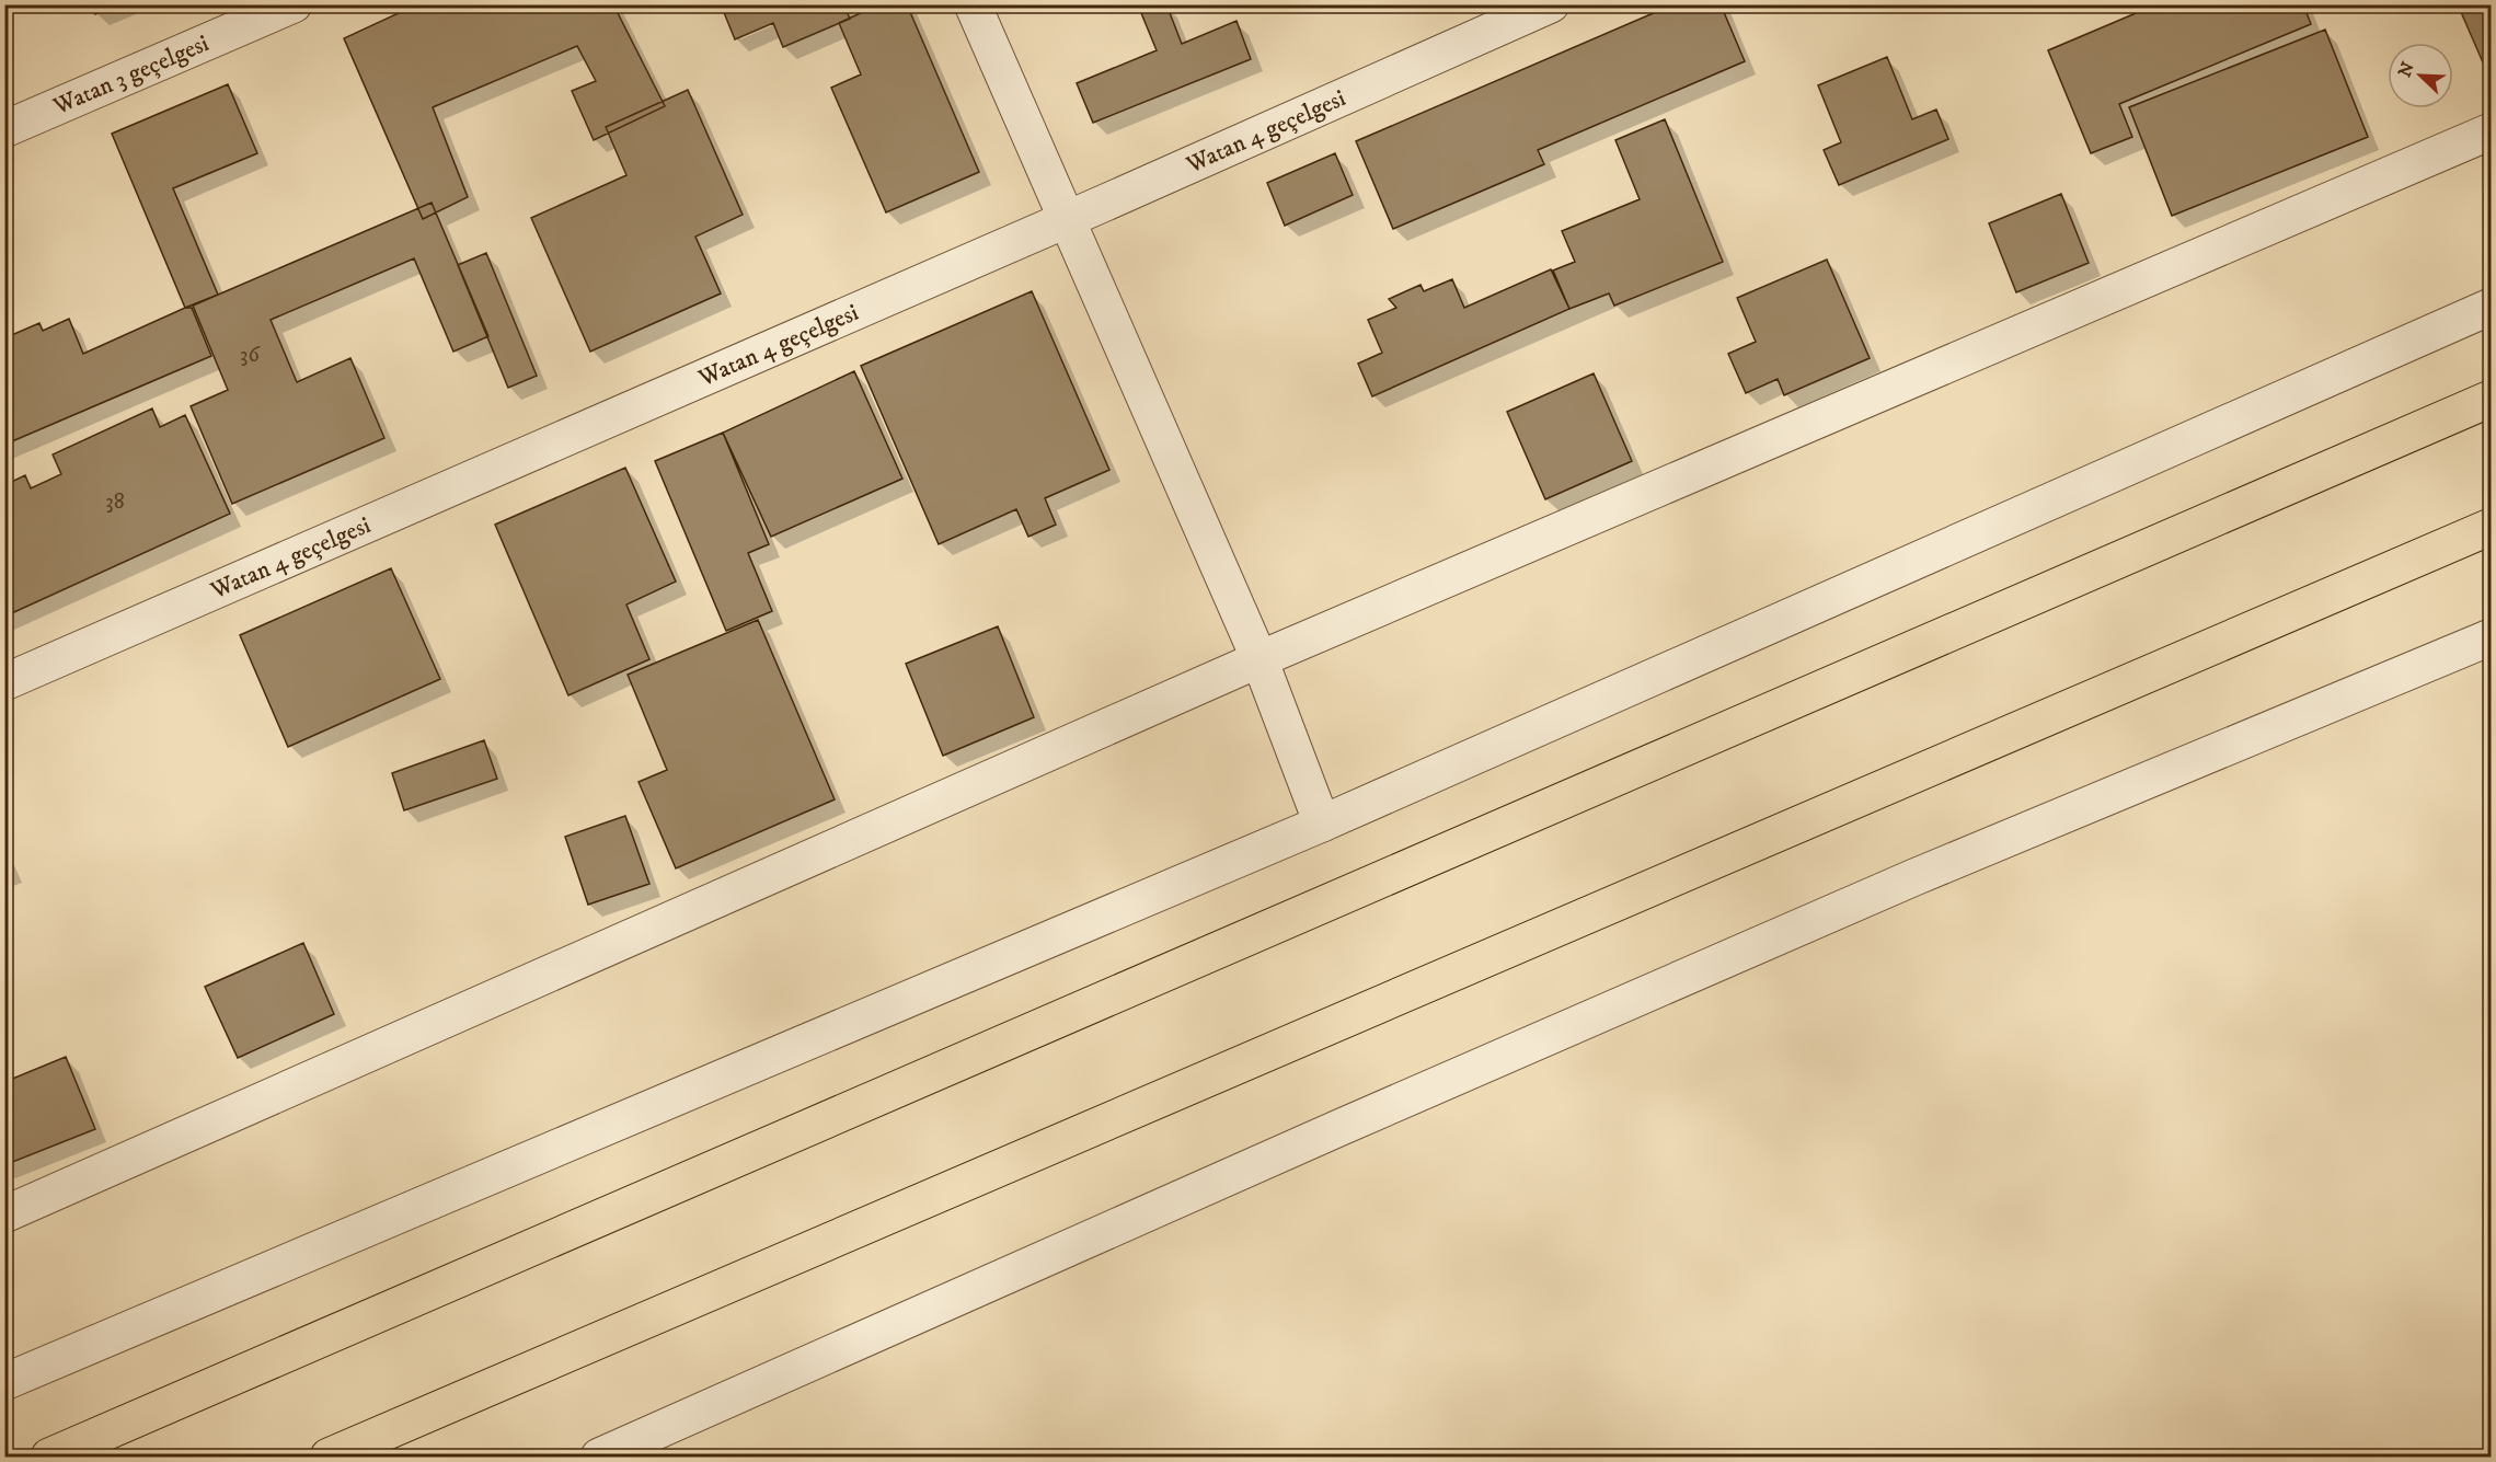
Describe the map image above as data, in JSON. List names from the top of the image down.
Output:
{
  "streets": {
    "street": ["Watan 3 geçelgesi", "Watan 4 geçelgesi"]
  },
  "house_numbers": ["36", "38"],
  "north": "top left"
}
